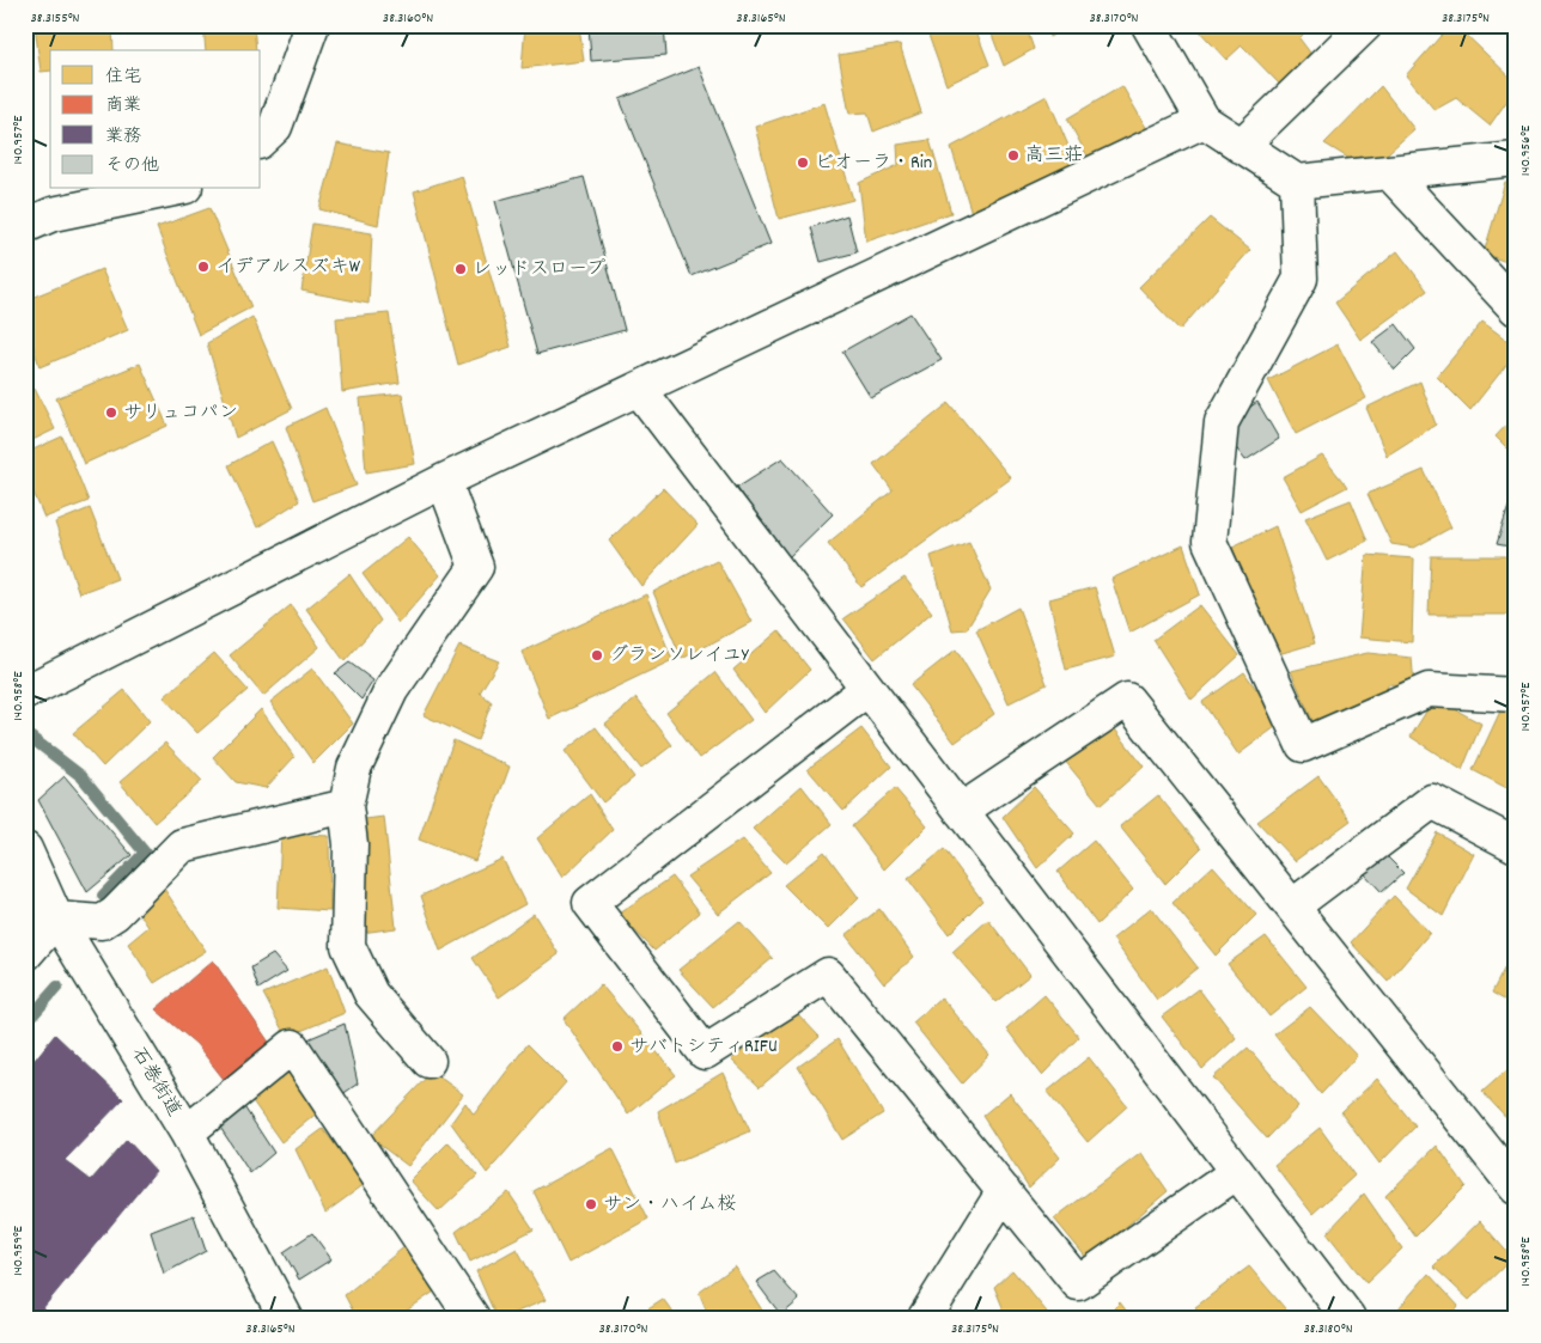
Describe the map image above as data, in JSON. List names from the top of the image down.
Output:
{
  "streets": {
    "street": ["石巻街道"]
  },
  "places": [
    "高三荘",
    "ビオーラ・Rin",
    "イデアルスズキW",
    "レッドスロープ",
    "サリュコパン",
    "グランソレイユY",
    "サバトシティRIFU",
    "サン・ハイム桜"
  ],
  "legend": [
    "住宅",
    "商業",
    "業務",
    "その他"
  ],
  "coordinates": [
    "38.3155°N",
    "38.3160°N",
    "38.3165°N",
    "38.3170°N",
    "38.3175°N",
    "140.957°E",
    "140.956°E",
    "140.958°E",
    "140.959°E",
    "38.3180°N"
  ]
}
